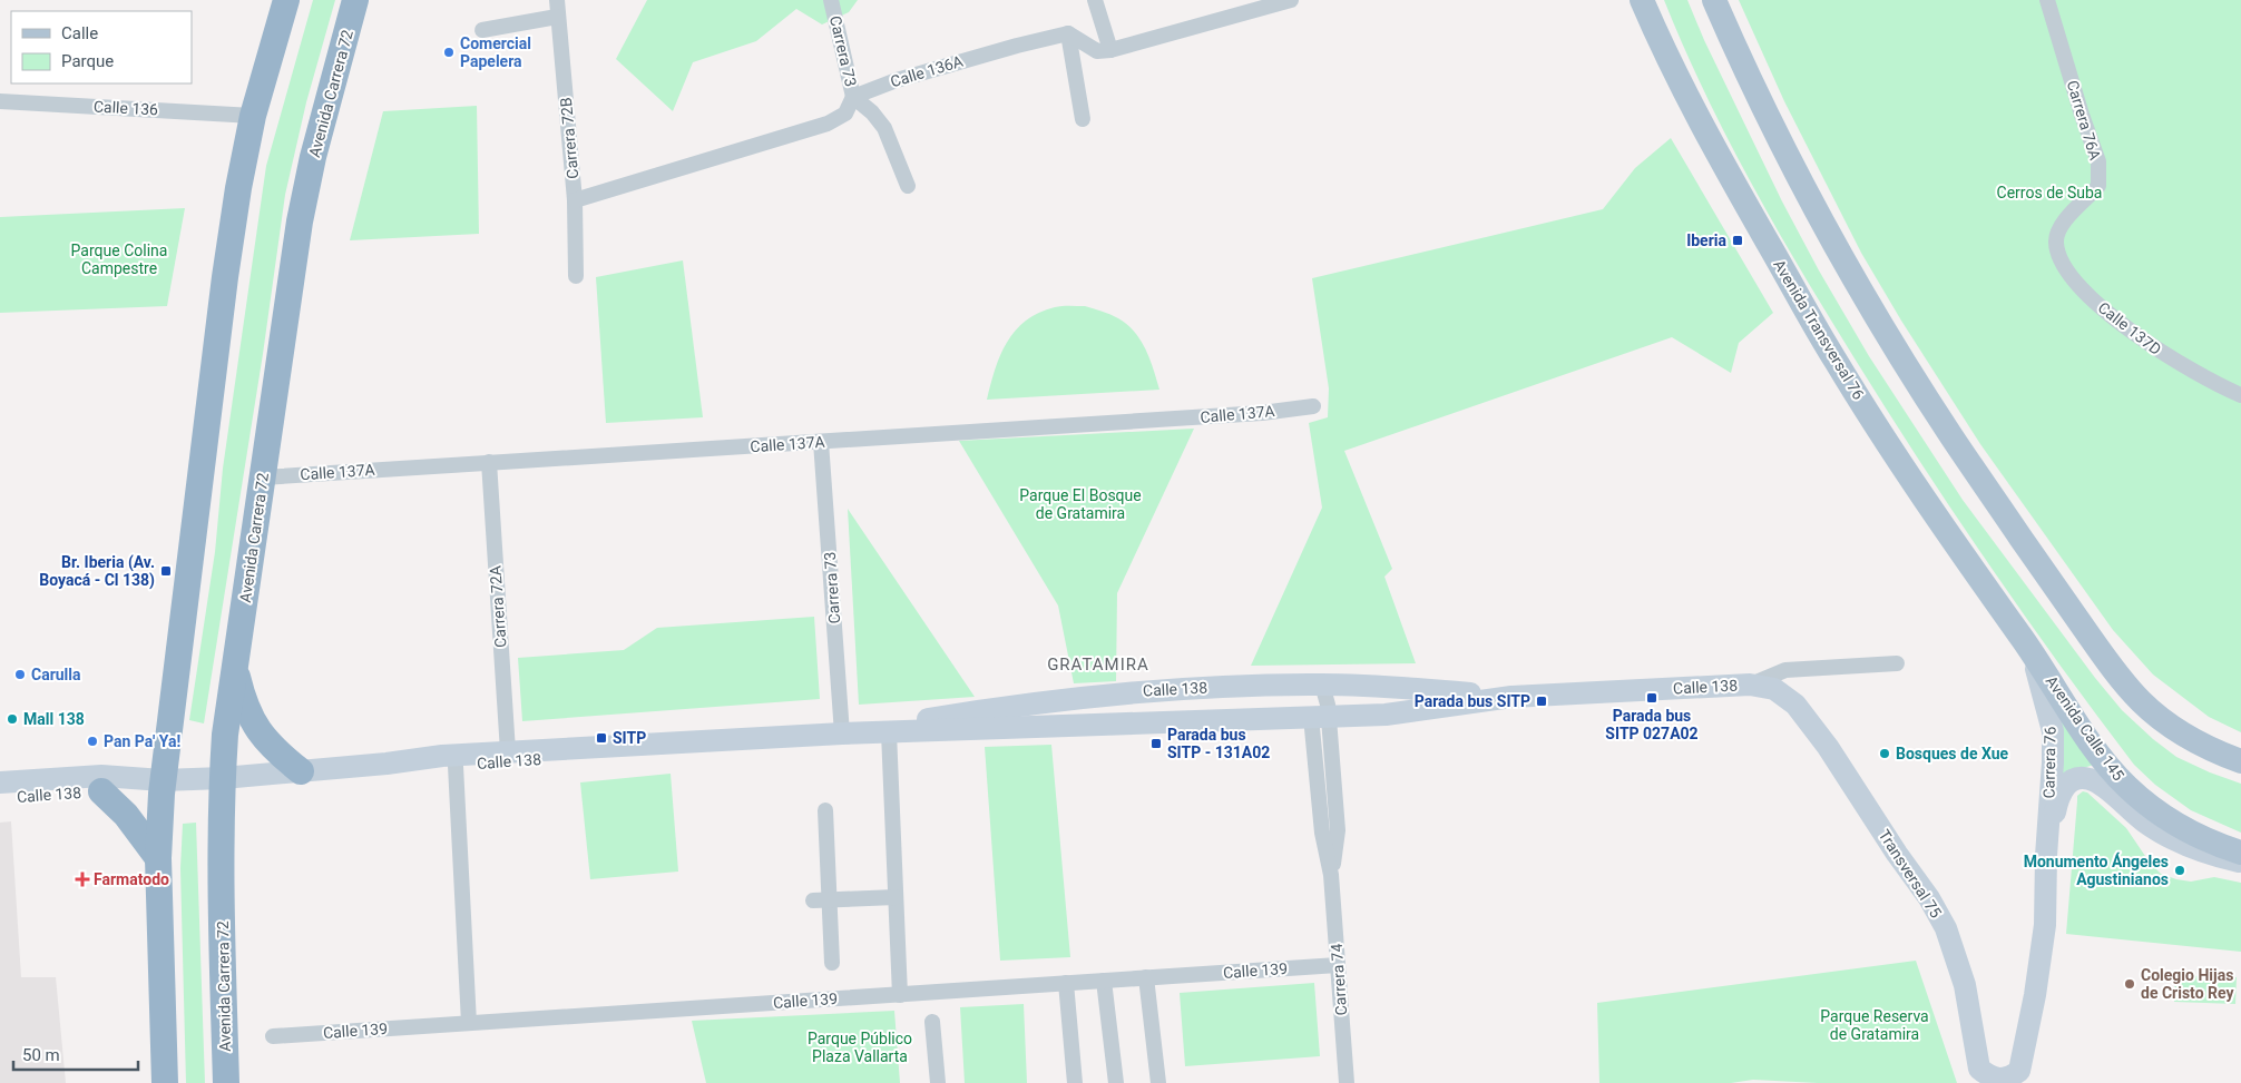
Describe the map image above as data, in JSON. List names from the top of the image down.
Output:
{
  "streets": {
    "highway": ["Avenida Carrera 72"],
    "main road": [
      "Avenida Transversal 76",
      "Calle 138",
      "Avenida Calle 145",
      "Carrera 76",
      "Transversal 75"
    ],
    "street": [
      "Carrera 73",
      "Calle 136A",
      "Calle 136",
      "Carrera 76A",
      "Carrera 72B",
      "Calle 137D",
      "Calle 137A",
      "Carrera 72A",
      "Calle 139",
      "Carrera 74"
    ]
  },
  "crossings": [
    ["Carrera 73", "Calle 136A"],
    ["Carrera 73", "Calle 137A"],
    ["Carrera 73", "Calle 138"],
    ["Avenida Carrera 72", "Calle 137A"],
    ["Avenida Carrera 72", "Calle 138"],
    ["Carrera 76A", "Calle 137D"],
    ["Avenida Transversal 76", "Avenida Calle 145"],
    ["Avenida Transversal 76", "Carrera 76"],
    ["Calle 137A", "Carrera 72A"],
    ["Carrera 72A", "Calle 138"],
    ["Calle 138", "Transversal 75"],
    ["Calle 138", "Carrera 74"],
    ["Avenida Calle 145", "Carrera 76"],
    ["Carrera 76", "Transversal 75"],
    ["Calle 139", "Carrera 74"]
  ],
  "districts": ["GRATAMIRA"],
  "parks": [
    "Cerros de Suba",
    "Parque Colina Campestre",
    "Parque El Bosque de Gratamira",
    "Parque Reserva de Gratamira",
    "Parque Público Plaza Vallarta"
  ],
  "places": {
    "other": [
      "Comercial Papelera",
      "Carulla",
      "Mall 138",
      "Pan Pa' Ya!",
      "Bosques de Xue",
      "Monumento Ángeles Agustinianos",
      "Colegio Hijas de Cristo Rey"
    ],
    "transit": [
      "Iberia",
      "Br. Iberia (Av. Boyacá - Cl 138)",
      "Parada bus SITP 027A02",
      "Parada bus SITP",
      "SITP",
      "Parada bus SITP - 131A02"
    ],
    "health": ["Farmatodo"]
  },
  "legend": ["Calle", "Parque"],
  "scale_bar": "50 m"
}
